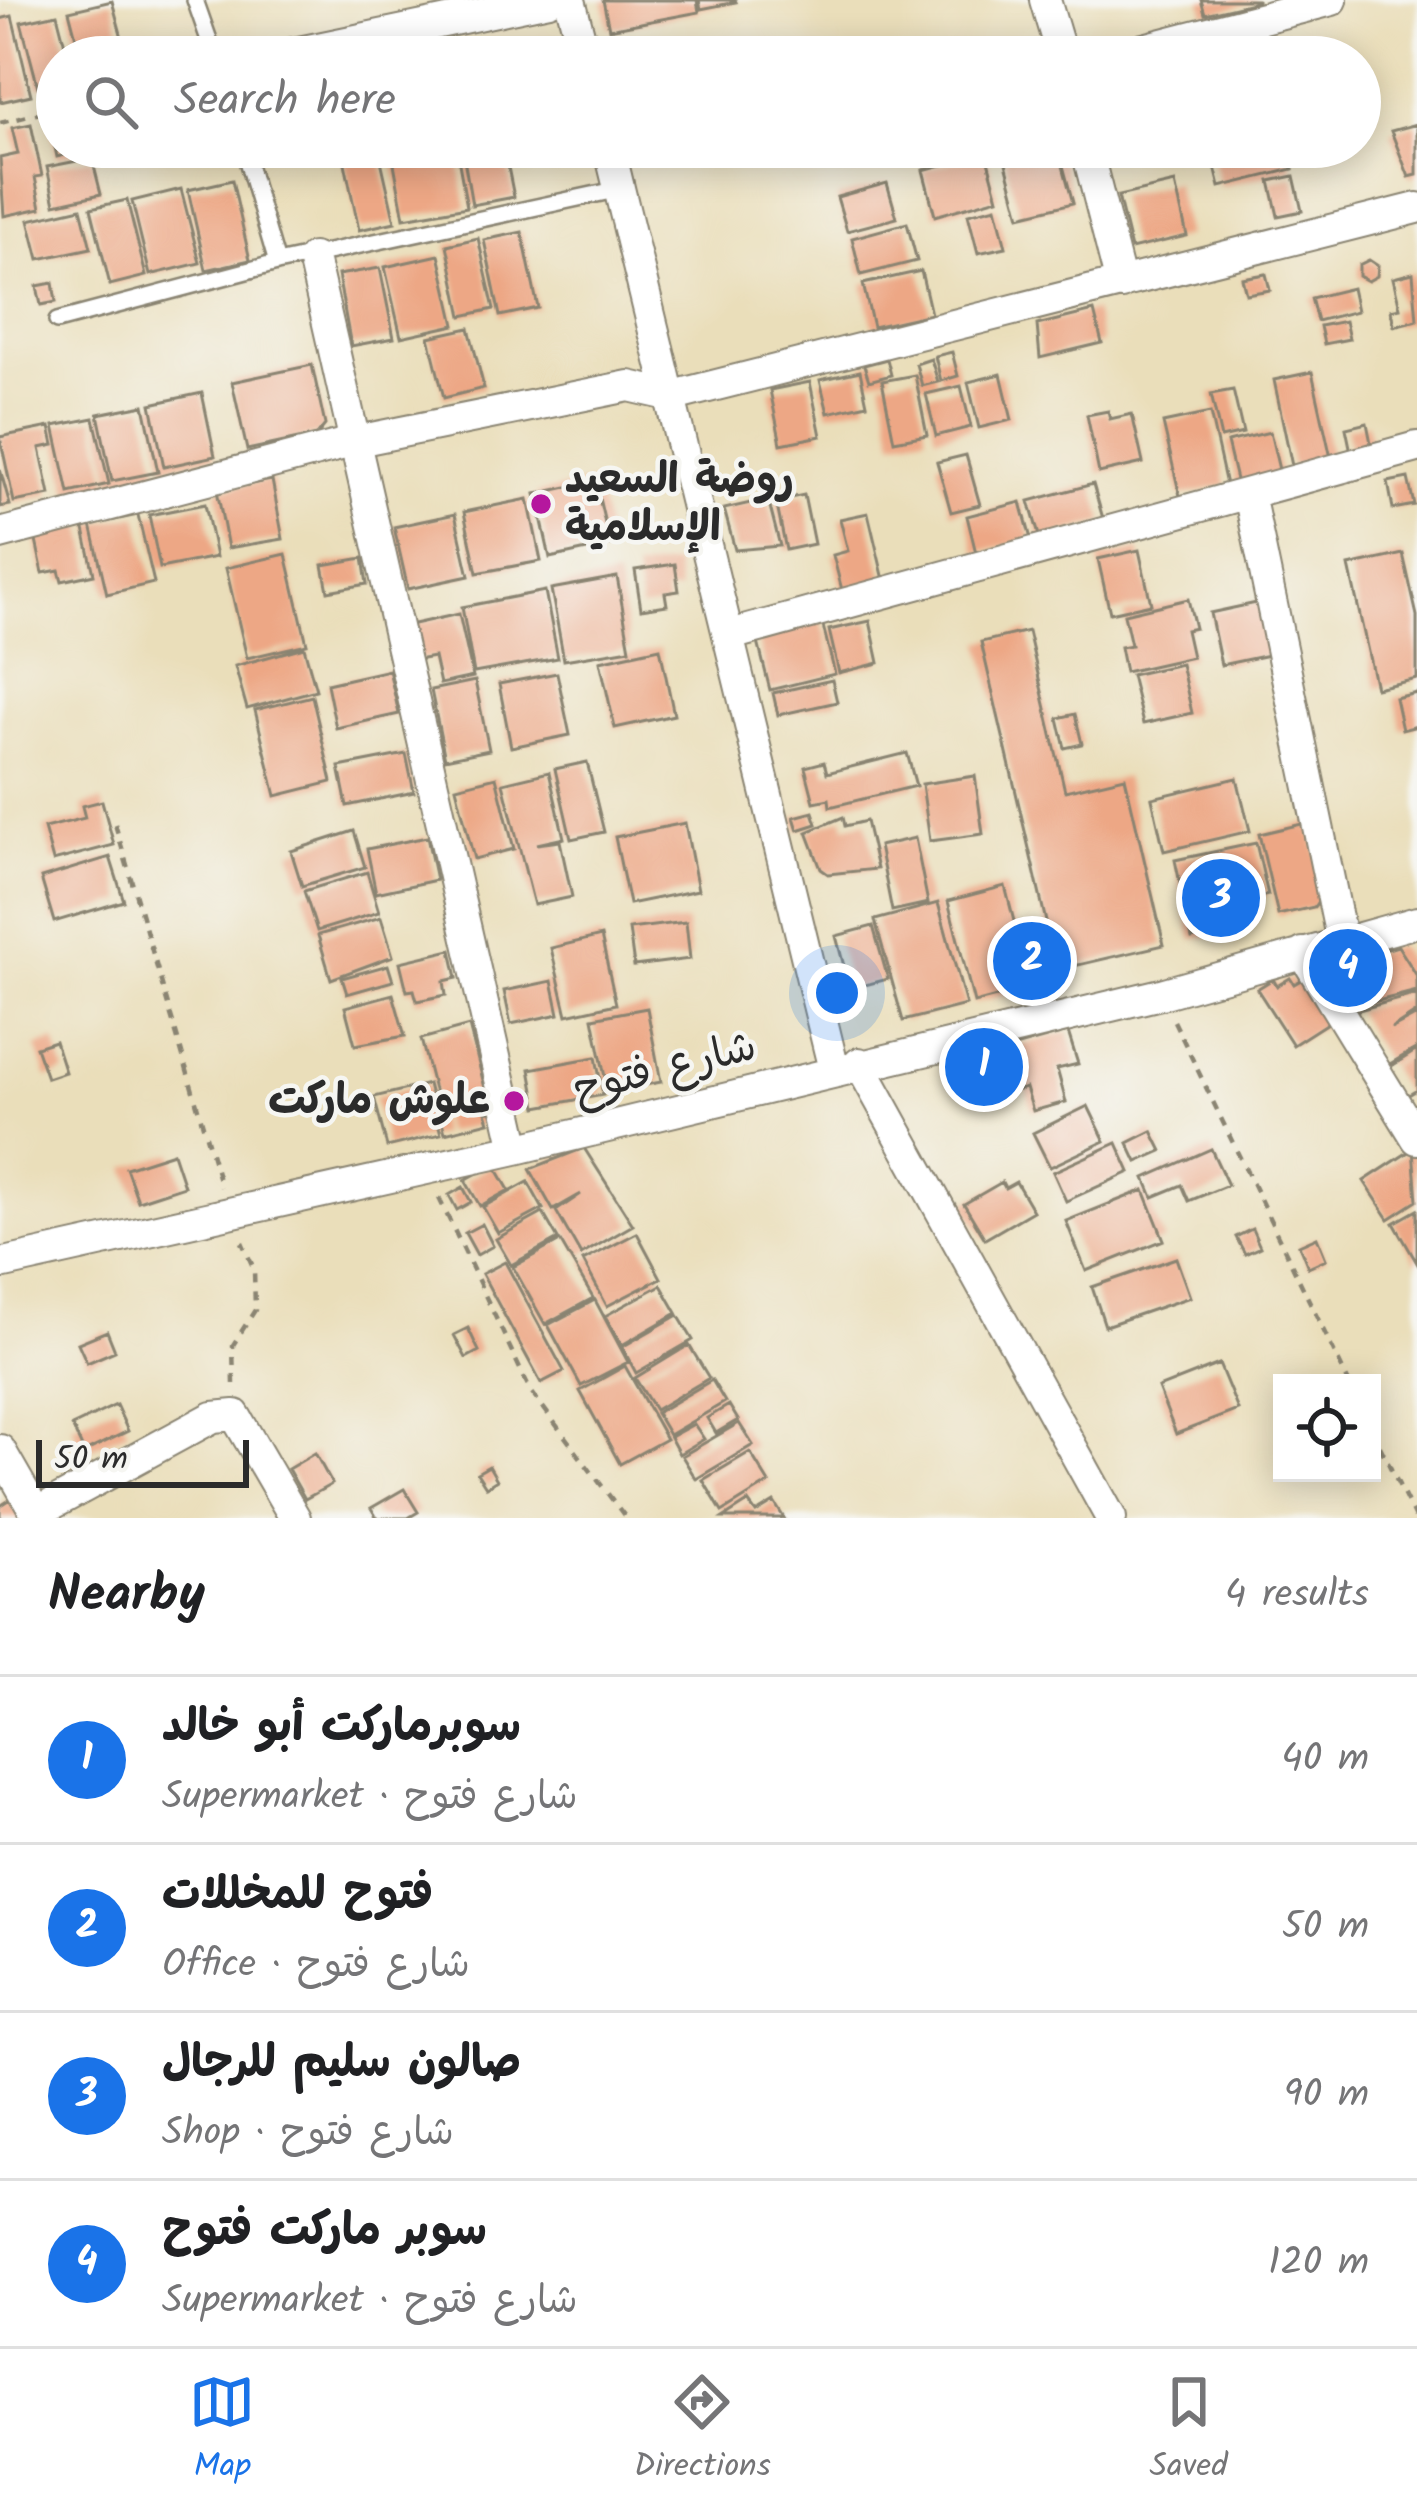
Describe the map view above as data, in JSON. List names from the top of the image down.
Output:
{
  "streets": {
    "street": ["شارع فتوح"]
  },
  "places": ["روضة السعيد الإسلامية", "علوش ماركت"],
  "scale_bar": "50 m",
  "page": {
    "search": "Search here",
    "pins": [
      "3",
      "2",
      "4",
      "1"
    ],
    "scale": "50 m",
    "heading": ["Nearby", "4 results"],
    "list": [
      {
        "mark": "1",
        "name": "سوبرماركت أبو خالد",
        "note": "Supermarket · شارع فتوح",
        "value": "40 m"
      },
      {
        "mark": "2",
        "name": "فتوح للمخللات",
        "note": "Office · شارع فتوح",
        "value": "50 m"
      },
      {
        "mark": "3",
        "name": "صالون سليم للرجال",
        "note": "Shop · شارع فتوح",
        "value": "90 m"
      },
      {
        "mark": "4",
        "name": "سوبر ماركت فتوح",
        "note": "Supermarket · شارع فتوح",
        "value": "120 m"
      }
    ],
    "nav": ["Map", "Directions", "Saved"]
  }
}
